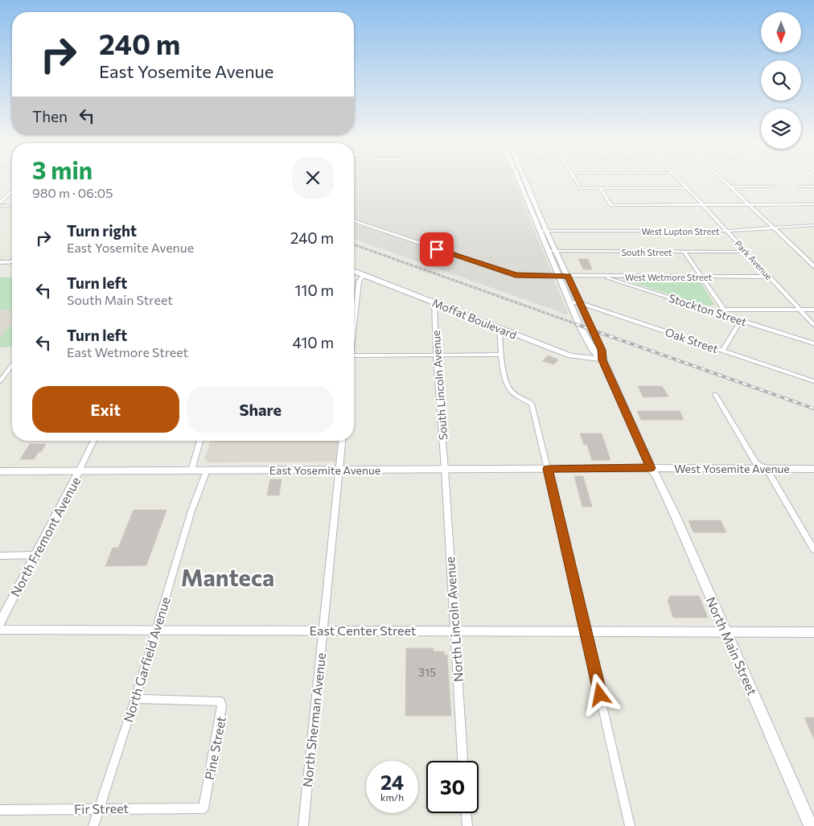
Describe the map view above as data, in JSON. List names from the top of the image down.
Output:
{
  "streets": {
    "main road": [
      "Moffat Boulevard",
      "West Yosemite Avenue",
      "East Yosemite Avenue",
      "North Main Street"
    ],
    "street": [
      "West Lupton Street",
      "South Street",
      "Park Avenue",
      "West Wetmore Street",
      "Stockton Street",
      "Oak Street",
      "South Lincoln Avenue",
      "North Fremont Avenue",
      "North Lincoln Avenue",
      "East Center Street",
      "North Garfield Avenue",
      "North Sherman Avenue",
      "Pine Street",
      "Fir Street"
    ]
  },
  "crossings": [
    ["West Lupton Street", "Park Avenue"],
    ["South Street", "Park Avenue"],
    ["Park Avenue", "West Wetmore Street"],
    ["West Wetmore Street", "Stockton Street"],
    ["Moffat Boulevard", "South Lincoln Avenue"],
    ["Moffat Boulevard", "North Main Street"],
    ["South Lincoln Avenue", "East Yosemite Avenue"],
    ["South Lincoln Avenue", "North Lincoln Avenue"],
    ["West Yosemite Avenue", "East Yosemite Avenue"],
    ["West Yosemite Avenue", "North Main Street"],
    ["East Yosemite Avenue", "North Fremont Avenue"],
    ["East Yosemite Avenue", "North Lincoln Avenue"],
    ["East Yosemite Avenue", "North Main Street"],
    ["East Yosemite Avenue", "North Garfield Avenue"],
    ["East Yosemite Avenue", "North Sherman Avenue"],
    ["North Lincoln Avenue", "East Center Street"],
    ["East Center Street", "North Main Street"],
    ["East Center Street", "North Garfield Avenue"],
    ["East Center Street", "North Sherman Avenue"],
    ["North Garfield Avenue", "Pine Street"],
    ["North Garfield Avenue", "Fir Street"],
    ["Pine Street", "Fir Street"]
  ],
  "districts": ["Manteca"],
  "house_numbers": ["315"],
  "north": "bottom",
  "page": {
    "turn": ["240 m", "East Yosemite Avenue"],
    "then": "Then",
    "heading": ["3 min", "980 m · 06:05"],
    "list": [
      {
        "name": "Turn right",
        "note": "East Yosemite Avenue",
        "value": "240 m"
      },
      {
        "name": "Turn left",
        "note": "South Main Street",
        "value": "110 m"
      },
      {
        "name": "Turn left",
        "note": "East Wetmore Street",
        "value": "410 m"
      }
    ],
    "buttons": ["Exit", "Share"],
    "speed": "24 km/h",
    "limit": "30"
  }
}
